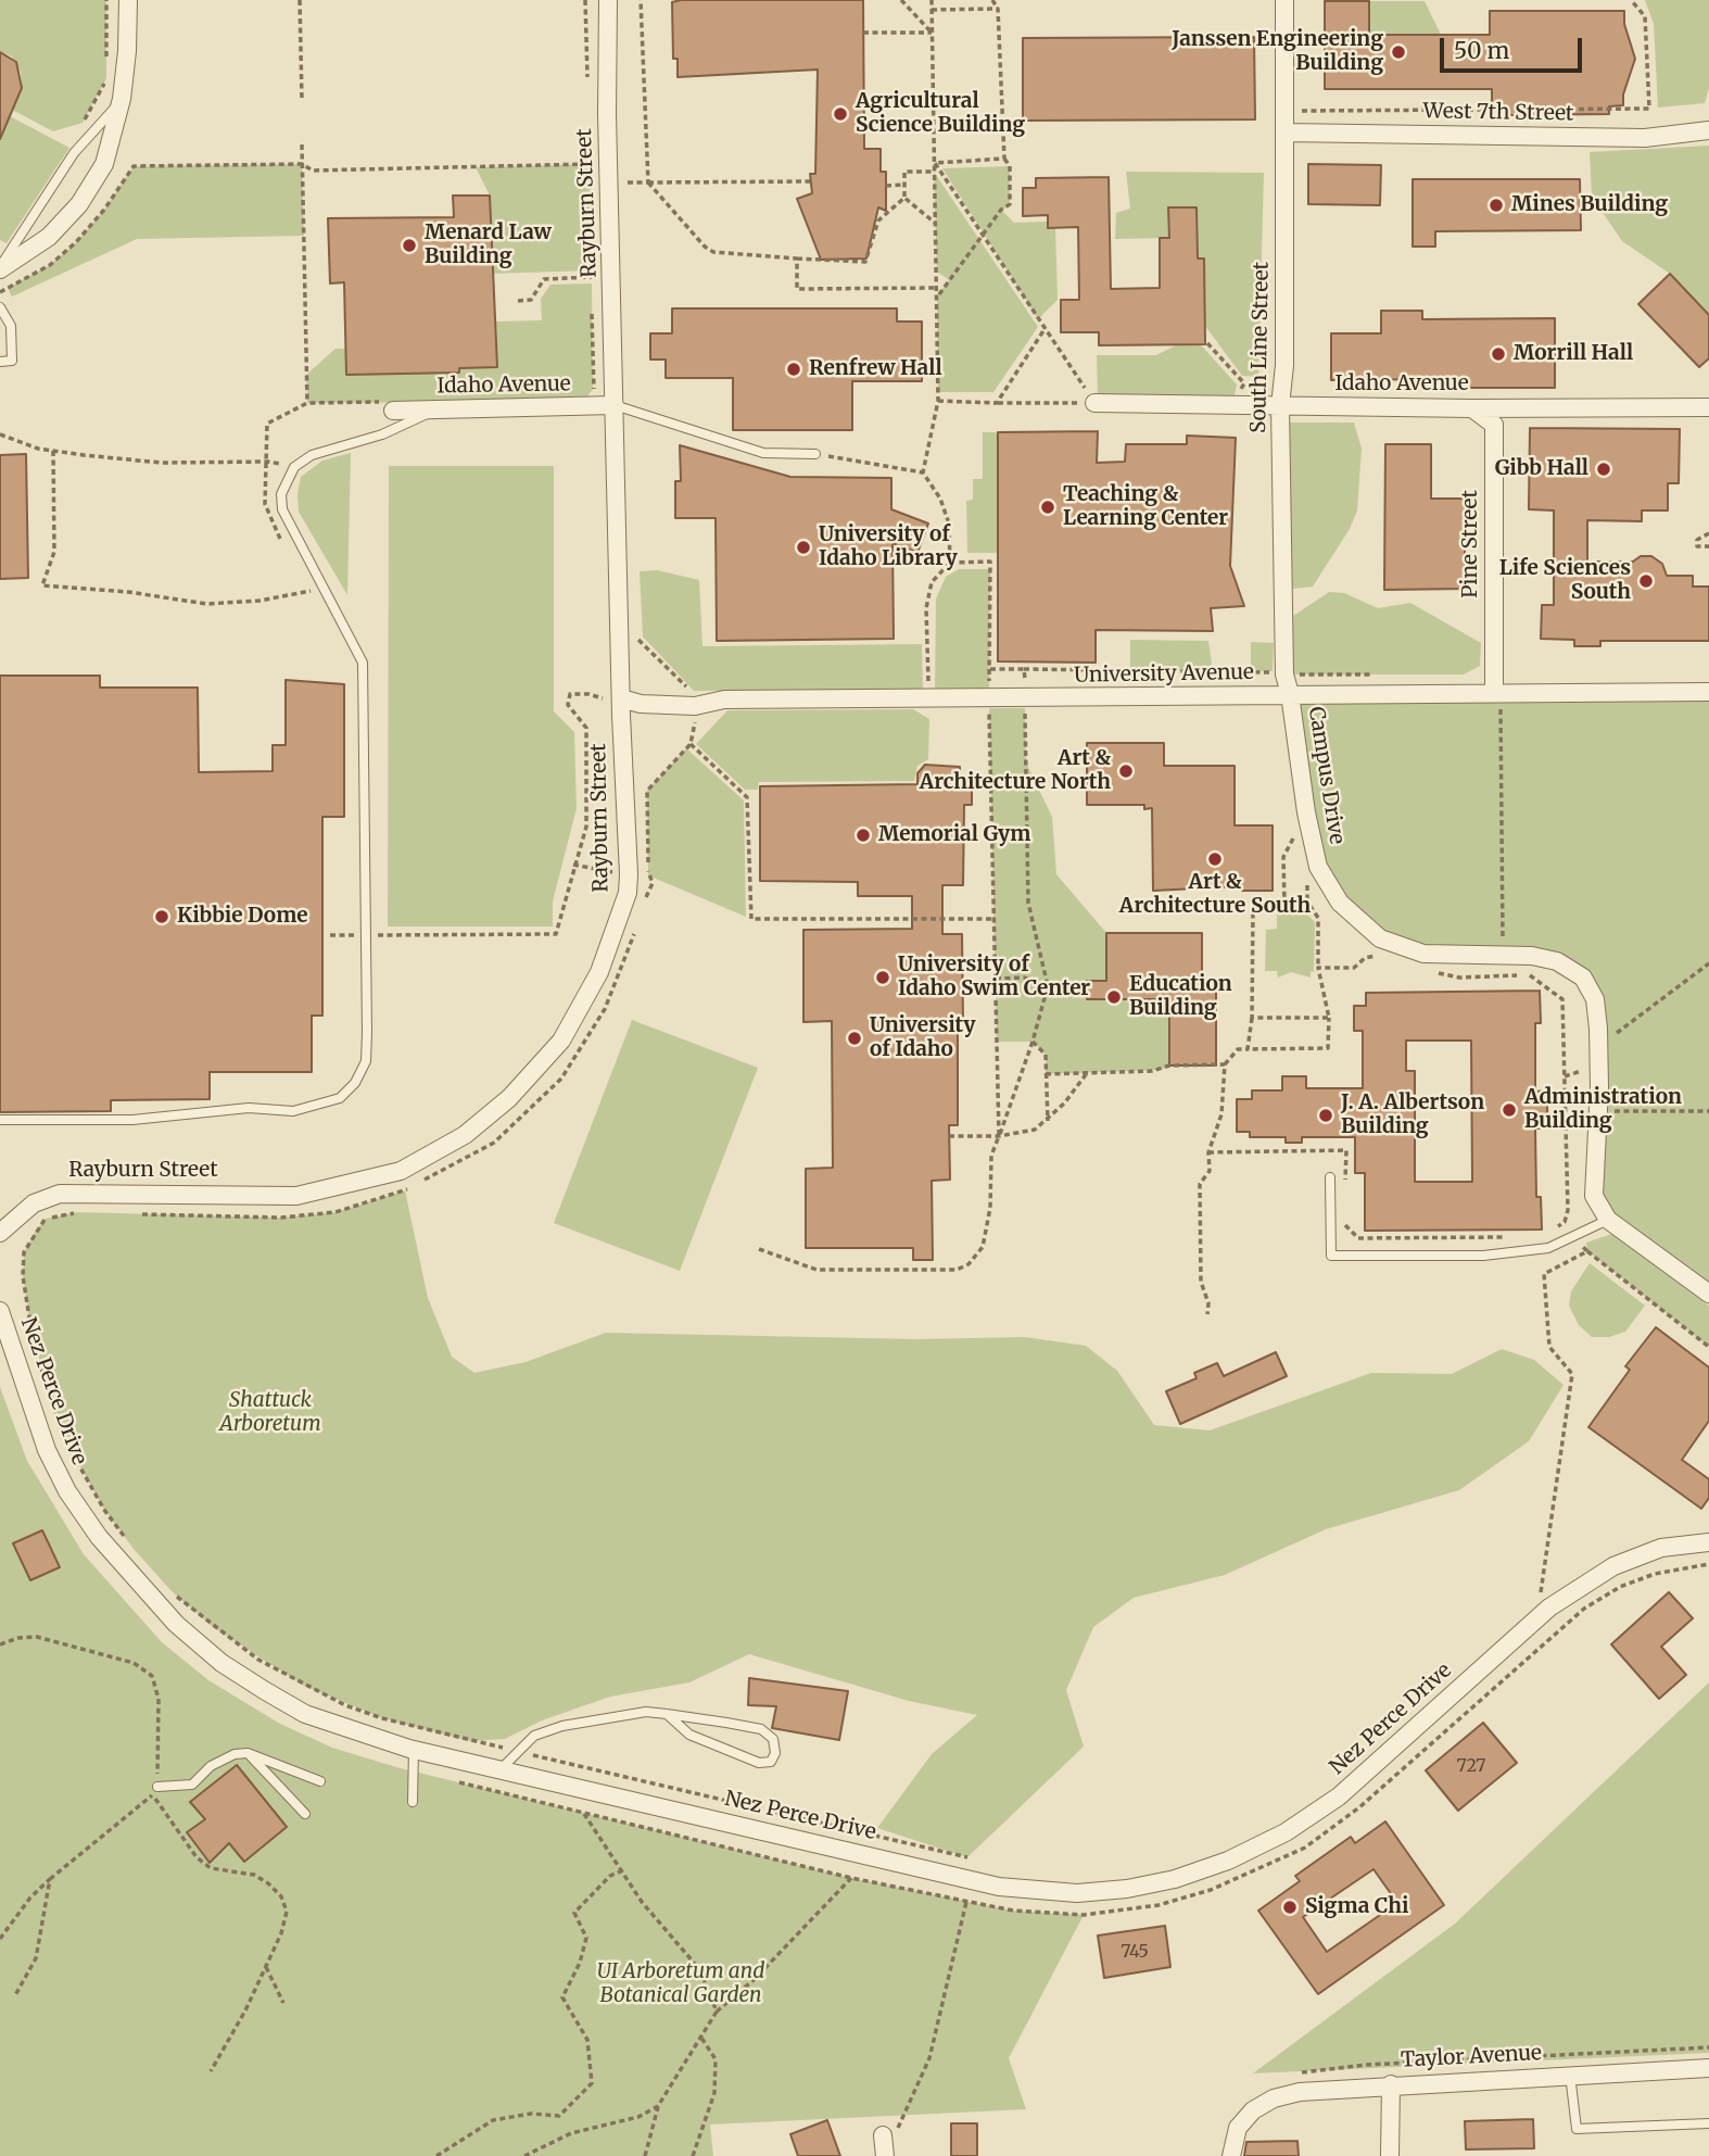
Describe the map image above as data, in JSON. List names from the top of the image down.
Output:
{
  "streets": {
    "street": [
      "West 7th Street",
      "Rayburn Street",
      "South Line Street",
      "Idaho Avenue",
      "Pine Street",
      "University Avenue",
      "Campus Drive",
      "Nez Perce Drive",
      "Taylor Avenue"
    ]
  },
  "crossings": [
    ["West 7th Street", "South Line Street"],
    ["Rayburn Street", "Idaho Avenue"],
    ["Rayburn Street", "University Avenue"],
    ["South Line Street", "Idaho Avenue"],
    ["South Line Street", "University Avenue"],
    ["South Line Street", "Campus Drive"],
    ["Idaho Avenue", "Pine Street"],
    ["Pine Street", "University Avenue"],
    ["University Avenue", "Campus Drive"]
  ],
  "parks": ["Shattuck Arboretum", "UI Arboretum and Botanical Garden"],
  "places": [
    "Janssen Engineering Building",
    "Agricultural Science Building",
    "Mines Building",
    "Menard Law Building",
    "Morrill Hall",
    "Renfrew Hall",
    "Gibb Hall",
    "Teaching & Learning Center",
    "University of Idaho Library",
    "Life Sciences South",
    "Art & Architecture North",
    "Memorial Gym",
    "Art & Architecture South",
    "Kibbie Dome",
    "University of Idaho Swim Center",
    "Education Building",
    "University of Idaho",
    "Administration Building",
    "J. A. Albertson Building",
    "Sigma Chi"
  ],
  "house_numbers": ["727", "745"],
  "scale_bar": "50 m"
}
